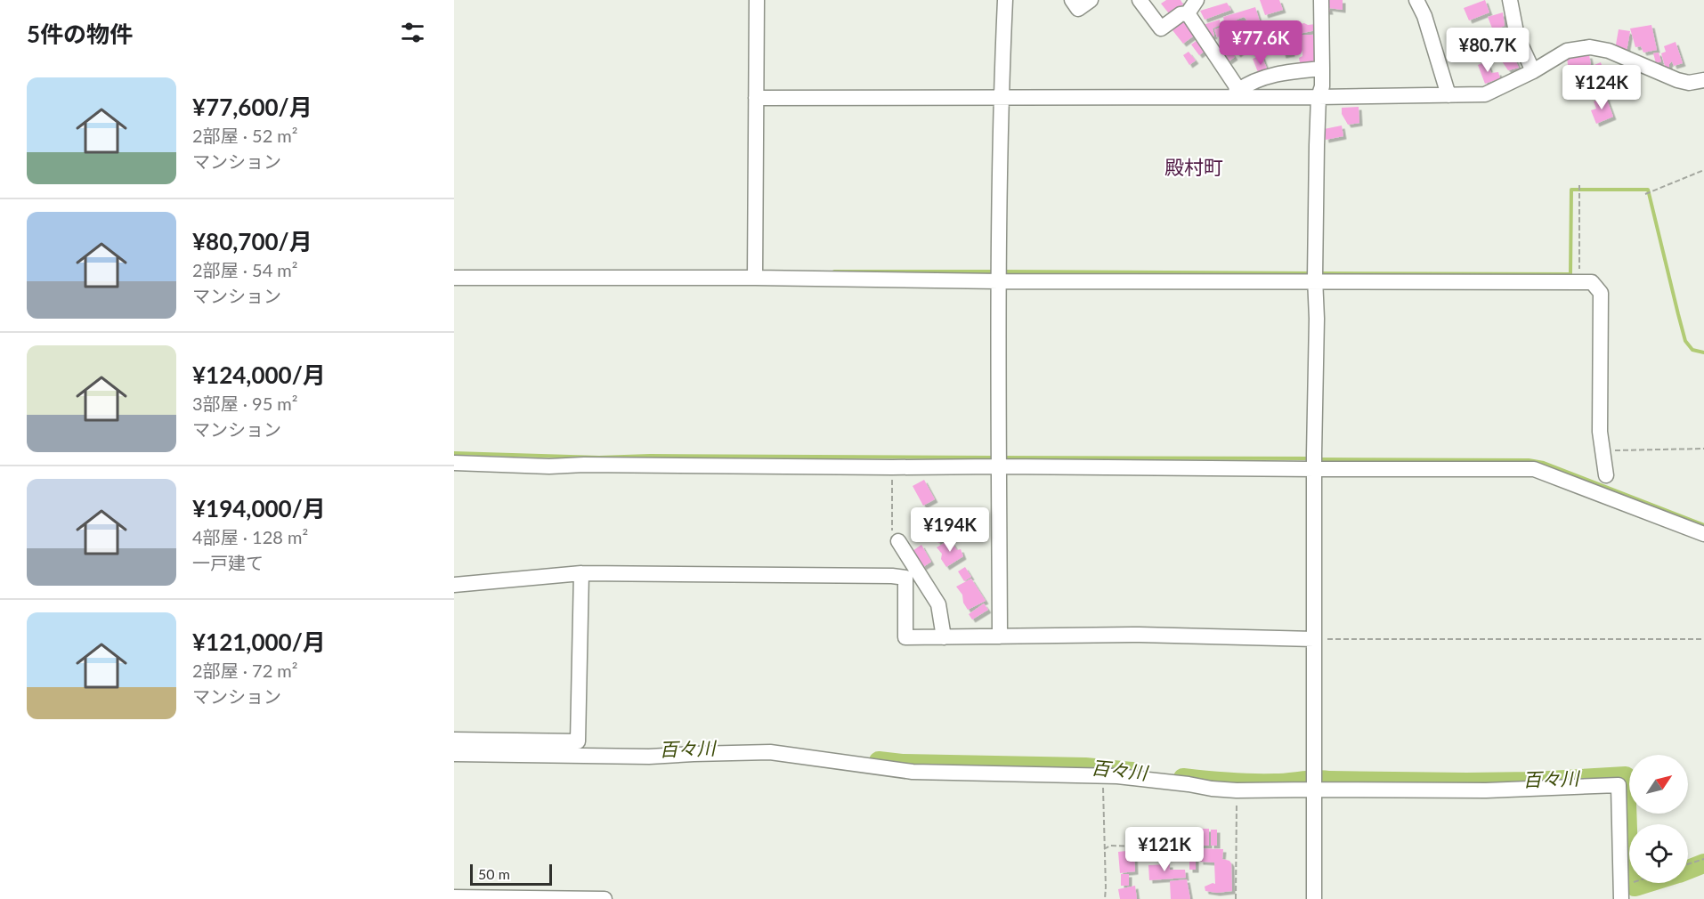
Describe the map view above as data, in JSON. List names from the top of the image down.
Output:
{
  "districts": ["殿村町"],
  "water": ["百々川"],
  "scale_bar": "50 m",
  "north": "top right",
  "page": {
    "heading": "5件の物件",
    "price": [
      "¥77.6K",
      "¥80.7K",
      "¥124K",
      "¥194K",
      "¥121K"
    ],
    "list": [
      {
        "name": "¥77,600/月",
        "note": "2部屋 · 52 m² · マンション"
      },
      {
        "name": "¥80,700/月",
        "note": "2部屋 · 54 m² · マンション"
      },
      {
        "name": "¥124,000/月",
        "note": "3部屋 · 95 m² · マンション"
      },
      {
        "name": "¥194,000/月",
        "note": "4部屋 · 128 m² · 一戸建て"
      },
      {
        "name": "¥121,000/月",
        "note": "2部屋 · 72 m² · マンション"
      }
    ],
    "scale": "50 m"
  }
}
